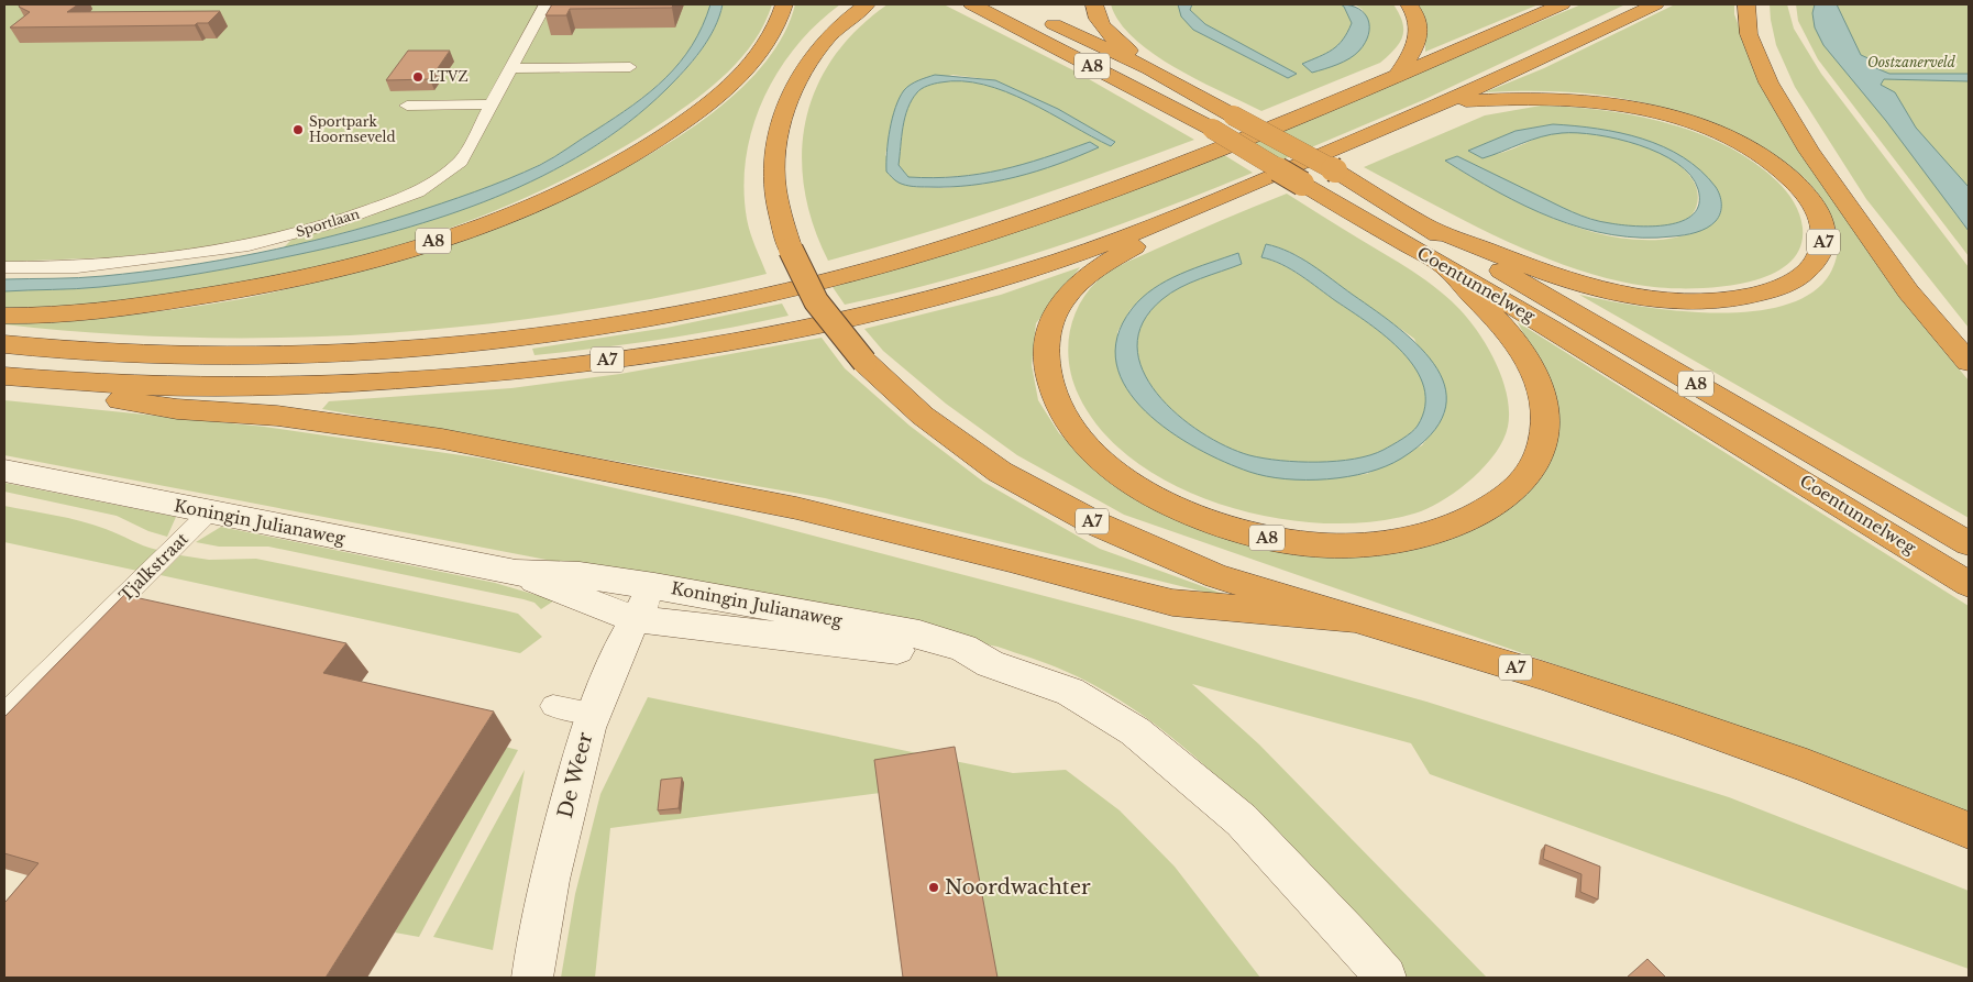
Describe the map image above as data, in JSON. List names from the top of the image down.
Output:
{
  "streets": {
    "highway": ["A8", "A7", "Coentunnelweg"],
    "main road": ["Koningin Julianaweg", "De Weer"],
    "street": ["Sportlaan", "Tjalkstraat"]
  },
  "crossings": [
    ["A8", "A7"],
    ["A8", "Coentunnelweg"],
    ["A7", "Coentunnelweg"],
    ["Koningin Julianaweg", "Tjalkstraat"],
    ["Koningin Julianaweg", "De Weer"]
  ],
  "parks": ["Oostzanerveld"],
  "places": ["LTVZ", "Sportpark Hoornseveld", "Noordwachter"]
}
